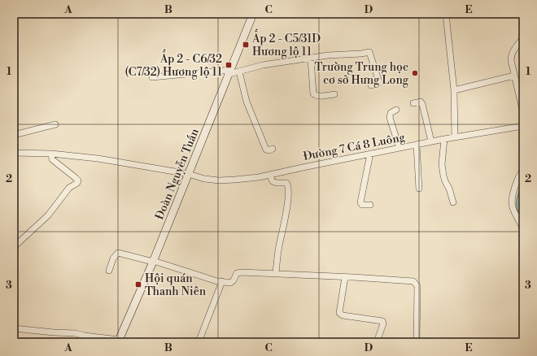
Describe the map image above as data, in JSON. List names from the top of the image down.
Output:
{
  "streets": {
    "main road": ["Đoàn Nguyễn Tuấn"],
    "street": ["Đường 7 Cá 8 Luông"]
  },
  "crossings": [
    ["Đường 7 Cá 8 Luông", "Đoàn Nguyễn Tuấn"]
  ],
  "places": {
    "transit": ["Ấp 2 - C5/31D Hương lộ 11", "Ấp 2 - C6/32 (C7/32) Hương lộ 11", "Hội quán Thanh Niên"],
    "other": ["Trường Trung học cơ sở Hưng Long"]
  },
  "grid": {
    "columns": [
      "A",
      "B",
      "C",
      "D",
      "E"
    ],
    "rows": ["1", "2", "3"]
  }
}
